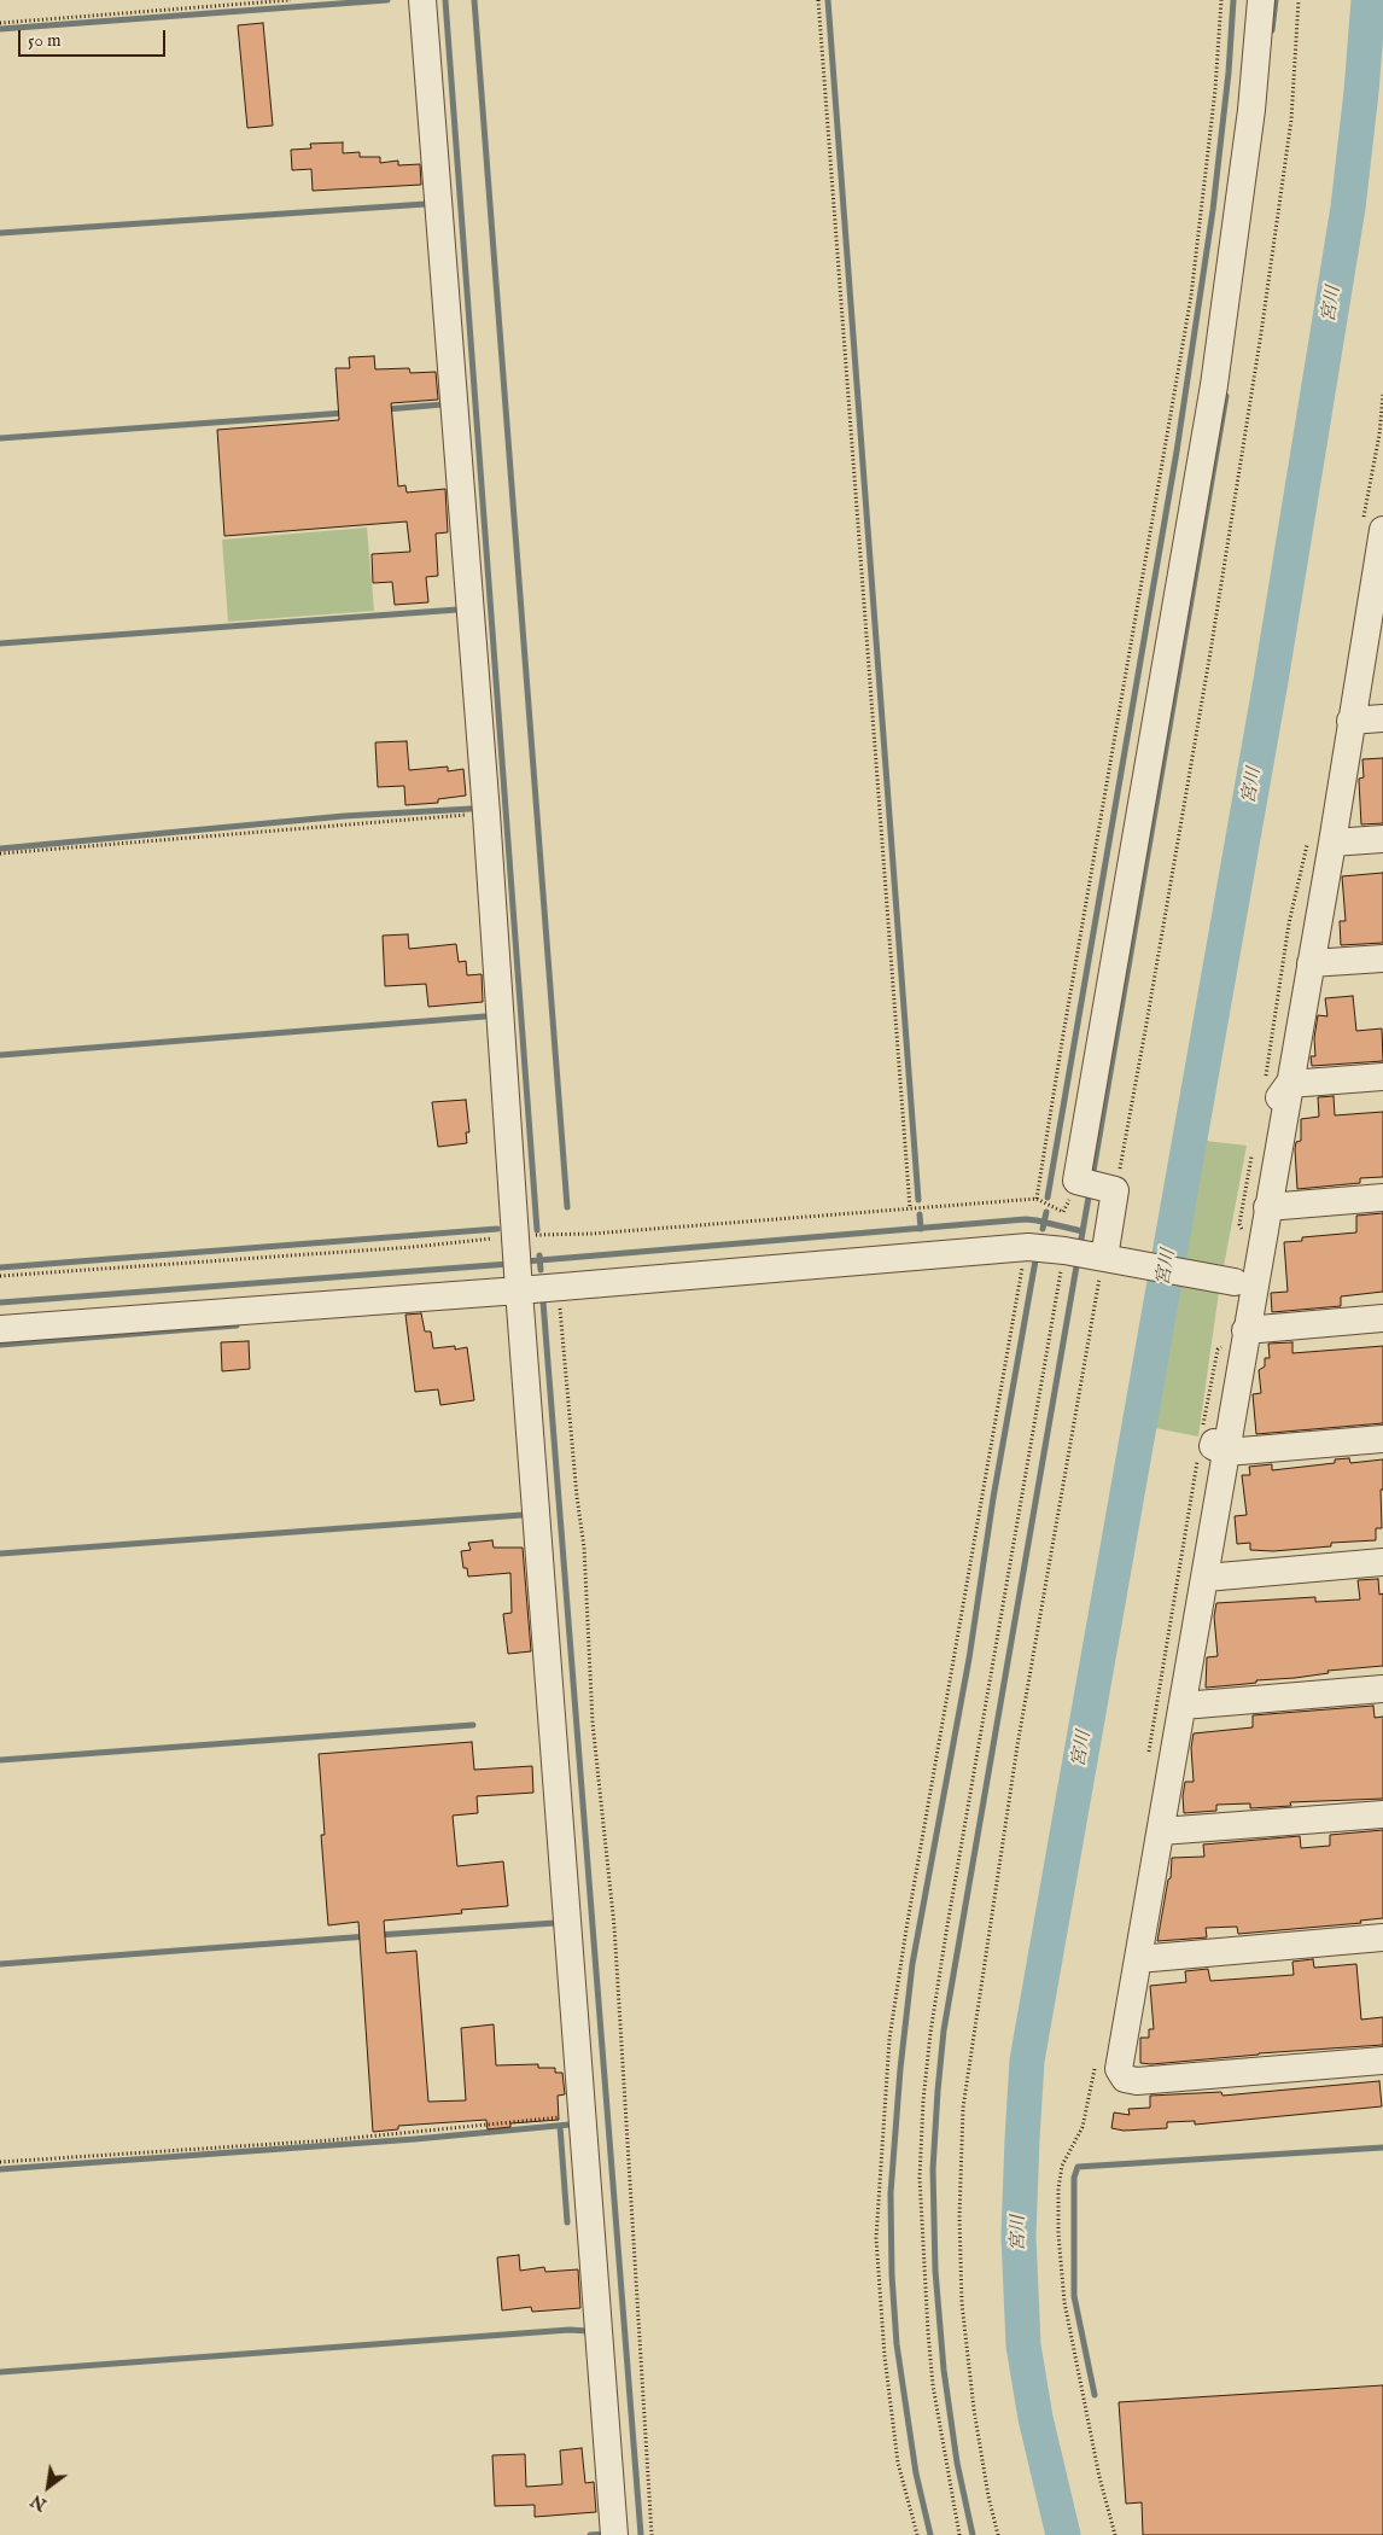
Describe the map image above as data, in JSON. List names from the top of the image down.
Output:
{
  "water": ["宮川"],
  "scale_bar": "50 m",
  "north": "bottom left"
}
